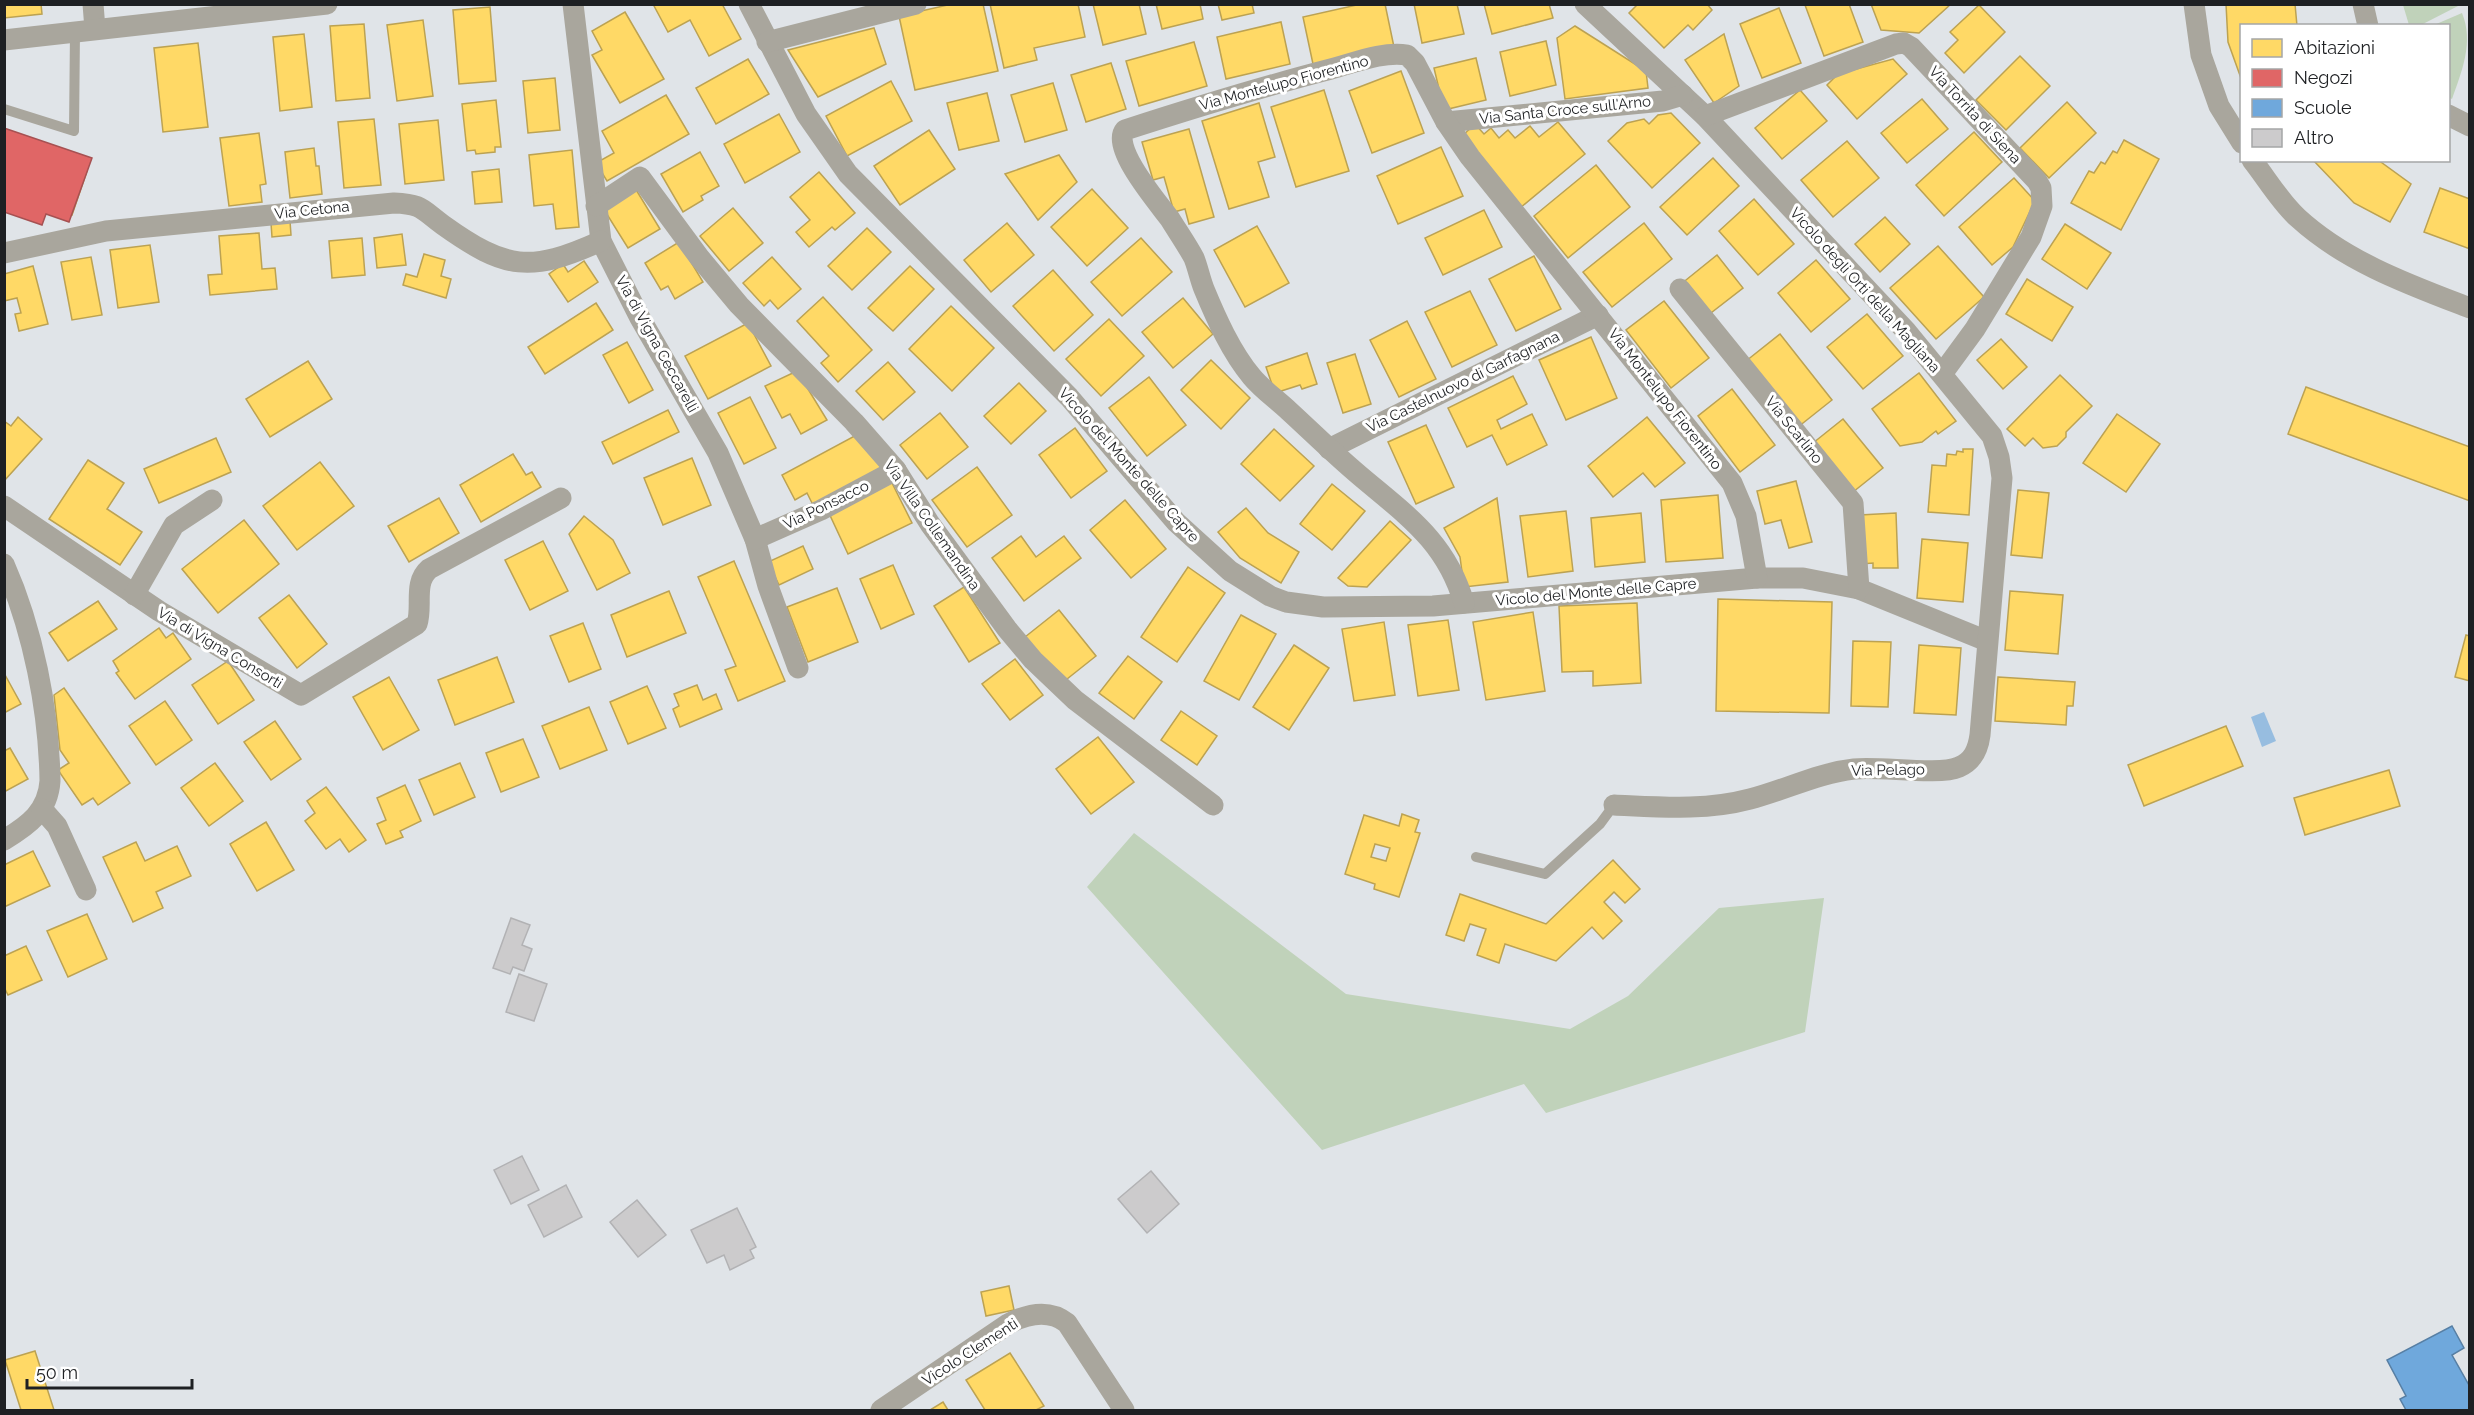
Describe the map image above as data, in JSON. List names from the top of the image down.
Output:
{
  "streets": {
    "street": [
      "Via Montelupo Fiorentino",
      "Via Santa Croce sull'Arno",
      "Via Torrita di Siena",
      "Via Cetona",
      "Vicolo degli Orti della Magliana",
      "Via di Vigna Ceccarelli",
      "Via Castelnuovo di Garfagnana",
      "Via Scarlino",
      "Vicolo del Monte delle Capre",
      "Via Ponsacco",
      "Via Villa Collemandina",
      "Via di Vigna Consorti",
      "Via Pelago",
      "Vicolo Clementi"
    ]
  },
  "crossings": [
    ["Via Montelupo Fiorentino", "Via Santa Croce sull'Arno"],
    ["Via Montelupo Fiorentino", "Via Castelnuovo di Garfagnana"],
    ["Via Montelupo Fiorentino", "Vicolo del Monte delle Capre"],
    ["Via Santa Croce sull'Arno", "Vicolo degli Orti della Magliana"],
    ["Via Torrita di Siena", "Vicolo degli Orti della Magliana"],
    ["Via Cetona", "Via di Vigna Ceccarelli"],
    ["Vicolo degli Orti della Magliana", "Vicolo del Monte delle Capre"],
    ["Vicolo degli Orti della Magliana", "Via Pelago"],
    ["Via di Vigna Ceccarelli", "Via Ponsacco"],
    ["Via di Vigna Ceccarelli", "Via Villa Collemandina"],
    ["Via Scarlino", "Vicolo del Monte delle Capre"],
    ["Vicolo del Monte delle Capre", "Via Pelago"],
    ["Via Ponsacco", "Via Villa Collemandina"]
  ],
  "legend": [
    "Abitazioni",
    "Negozi",
    "Scuole",
    "Altro"
  ],
  "scale_bar": "50 m"
}
